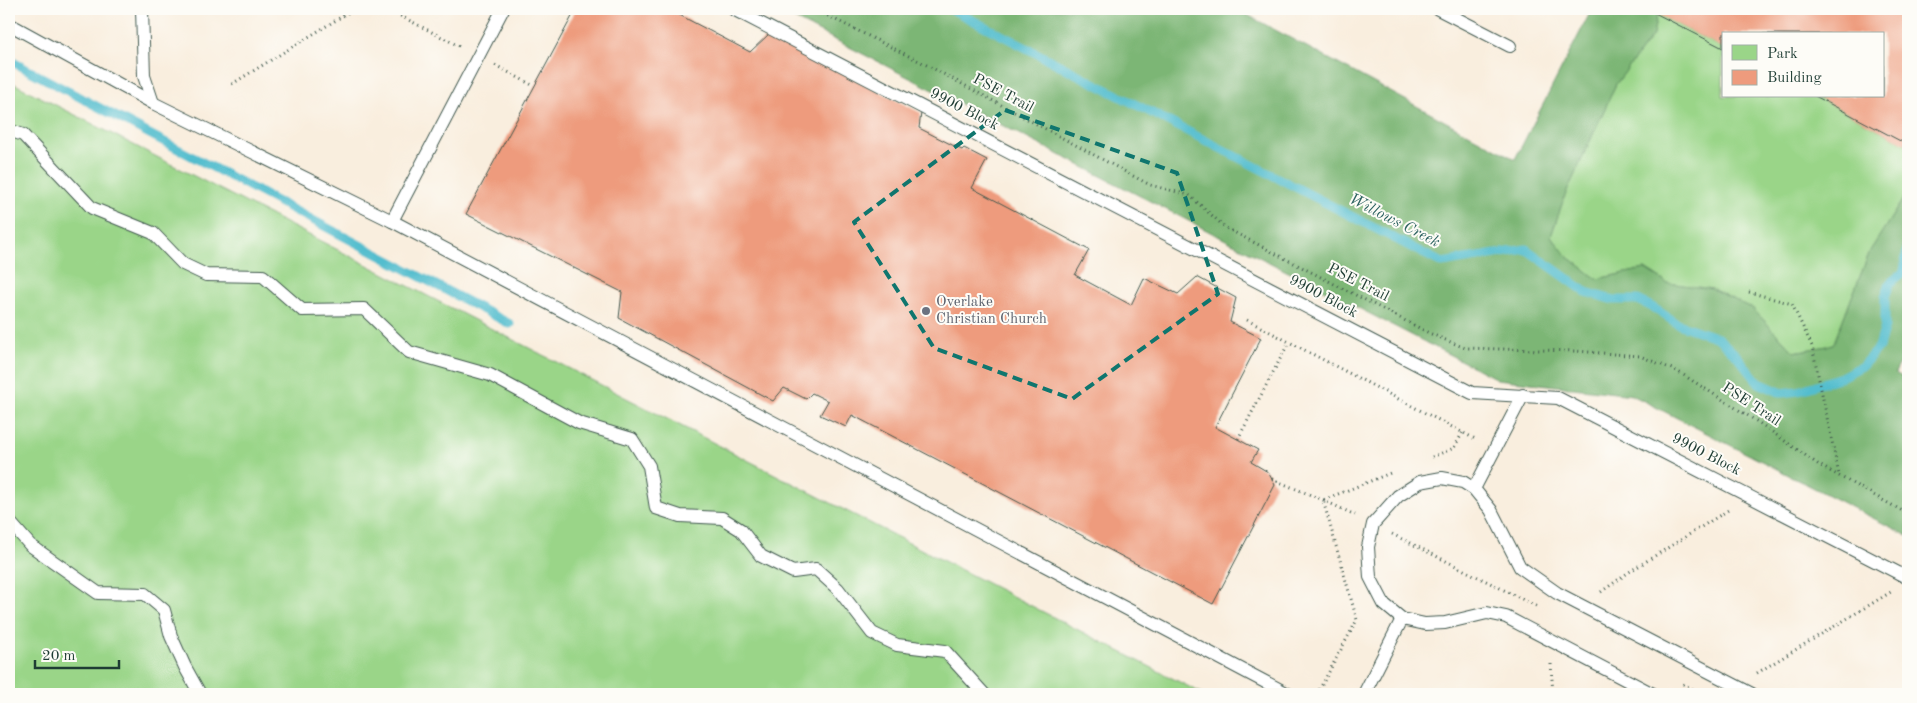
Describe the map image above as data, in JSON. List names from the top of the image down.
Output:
{
  "streets": {
    "lane": ["9900 Block"],
    "path": ["PSE Trail"]
  },
  "water": ["Willows Creek"],
  "places": ["Overlake Christian Church"],
  "legend": ["Park", "Building"],
  "scale_bar": "20 m"
}
